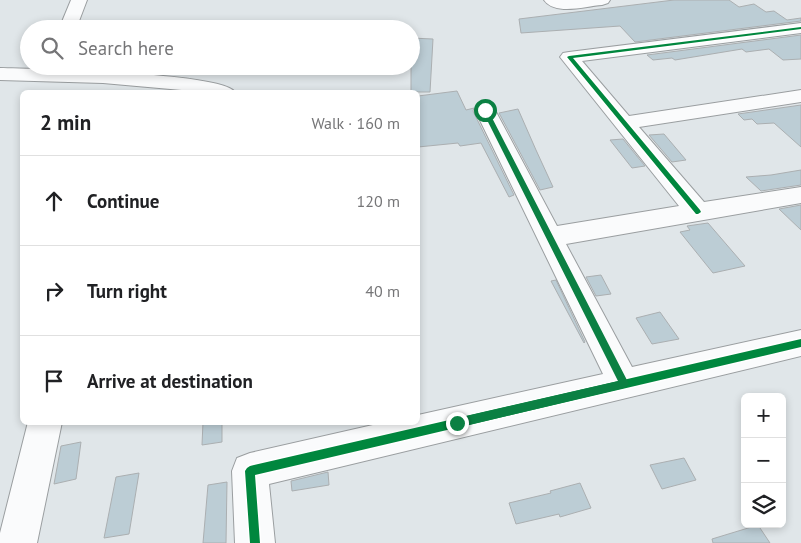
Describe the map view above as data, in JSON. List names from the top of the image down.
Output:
{
  "page": {
    "search": "Search here",
    "heading": ["2 min", "Walk · 160 m"],
    "list": [
      ["Continue", "120 m"],
      ["Turn right", "40 m"],
      "Arrive at destination"
    ],
    "map_buttons": ["+", "−"]
  }
}
